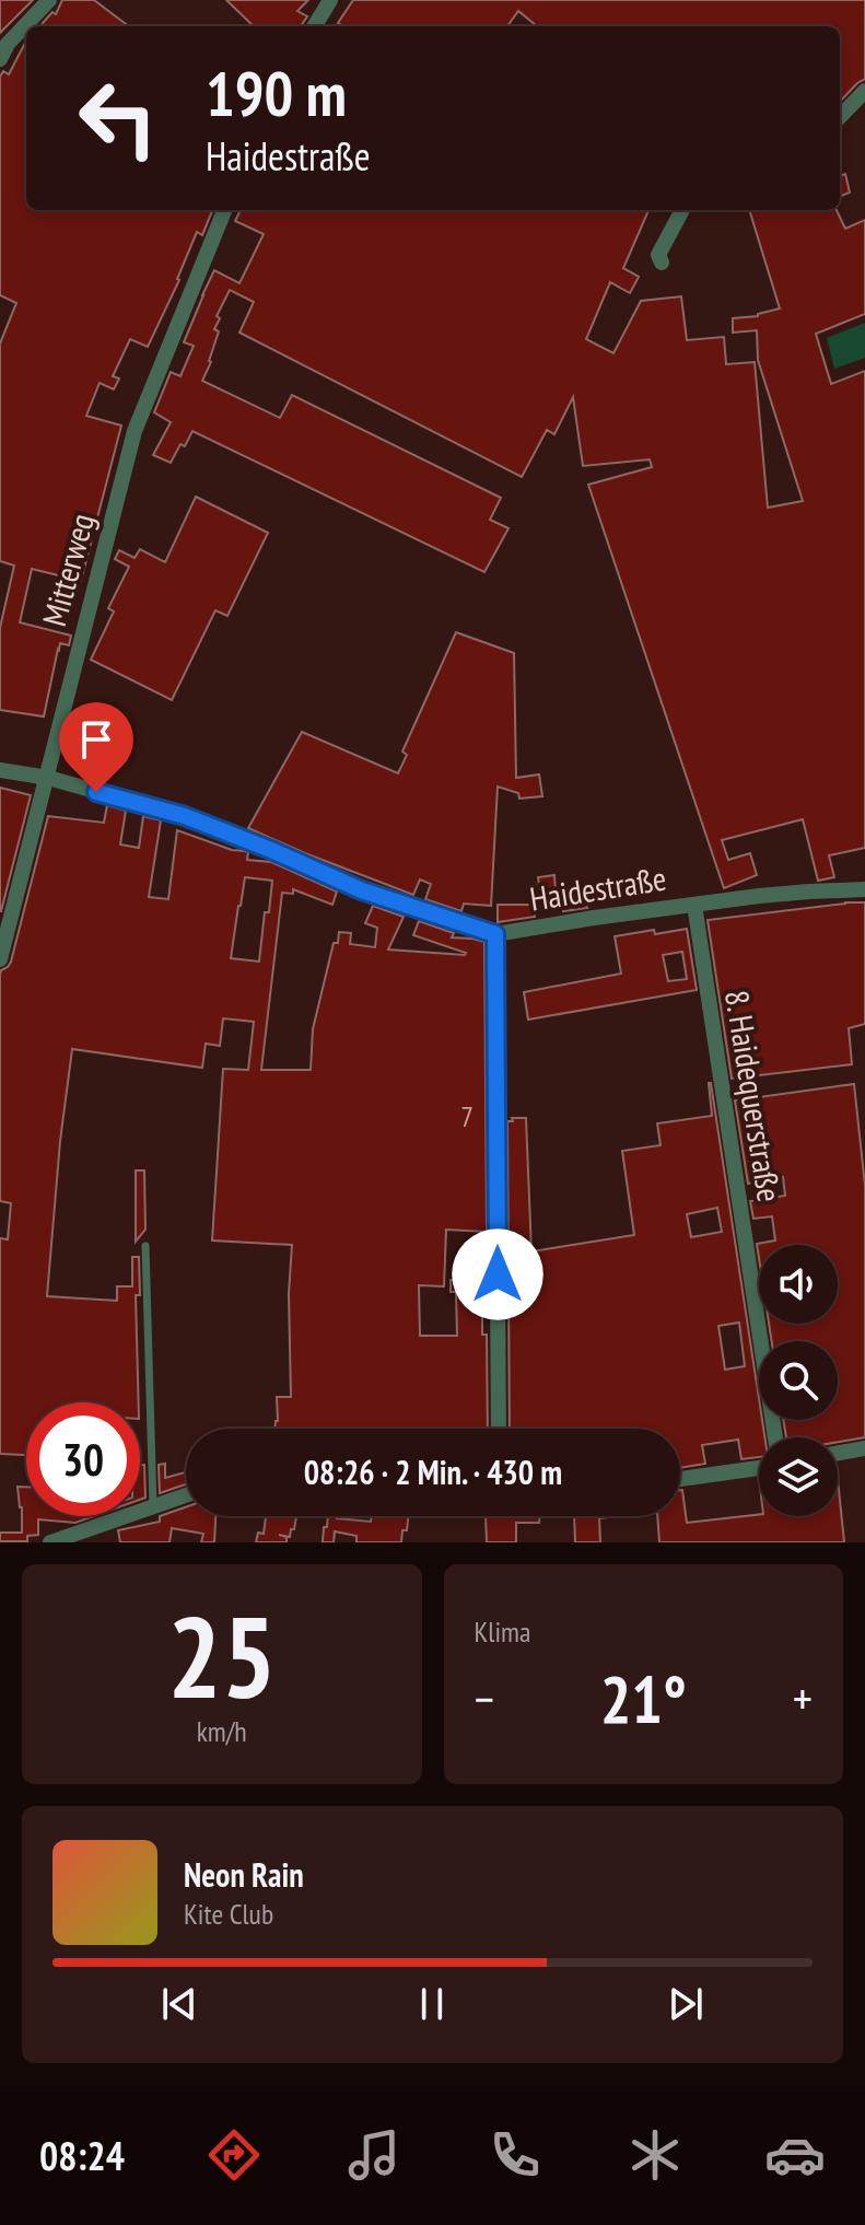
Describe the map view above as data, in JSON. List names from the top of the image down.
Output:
{
  "streets": {
    "street": ["Mitterweg", "Haidestraße", "8. Haidequerstraße"]
  },
  "crossings": [
    ["Mitterweg", "Haidestraße"],
    ["Haidestraße", "8. Haidequerstraße"]
  ],
  "house_numbers": ["7"],
  "page": {
    "turn": ["190 m", "Haidestraße"],
    "limit": "30",
    "trip": "08:26 · 2 Min. · 430 m",
    "tile": [
      ["25", "km/h"],
      "Klima"
    ],
    "heat": ["−", "21°", "+"],
    "song": ["Neon Rain", "Kite Club"],
    "tabs": "08:24"
  }
}
